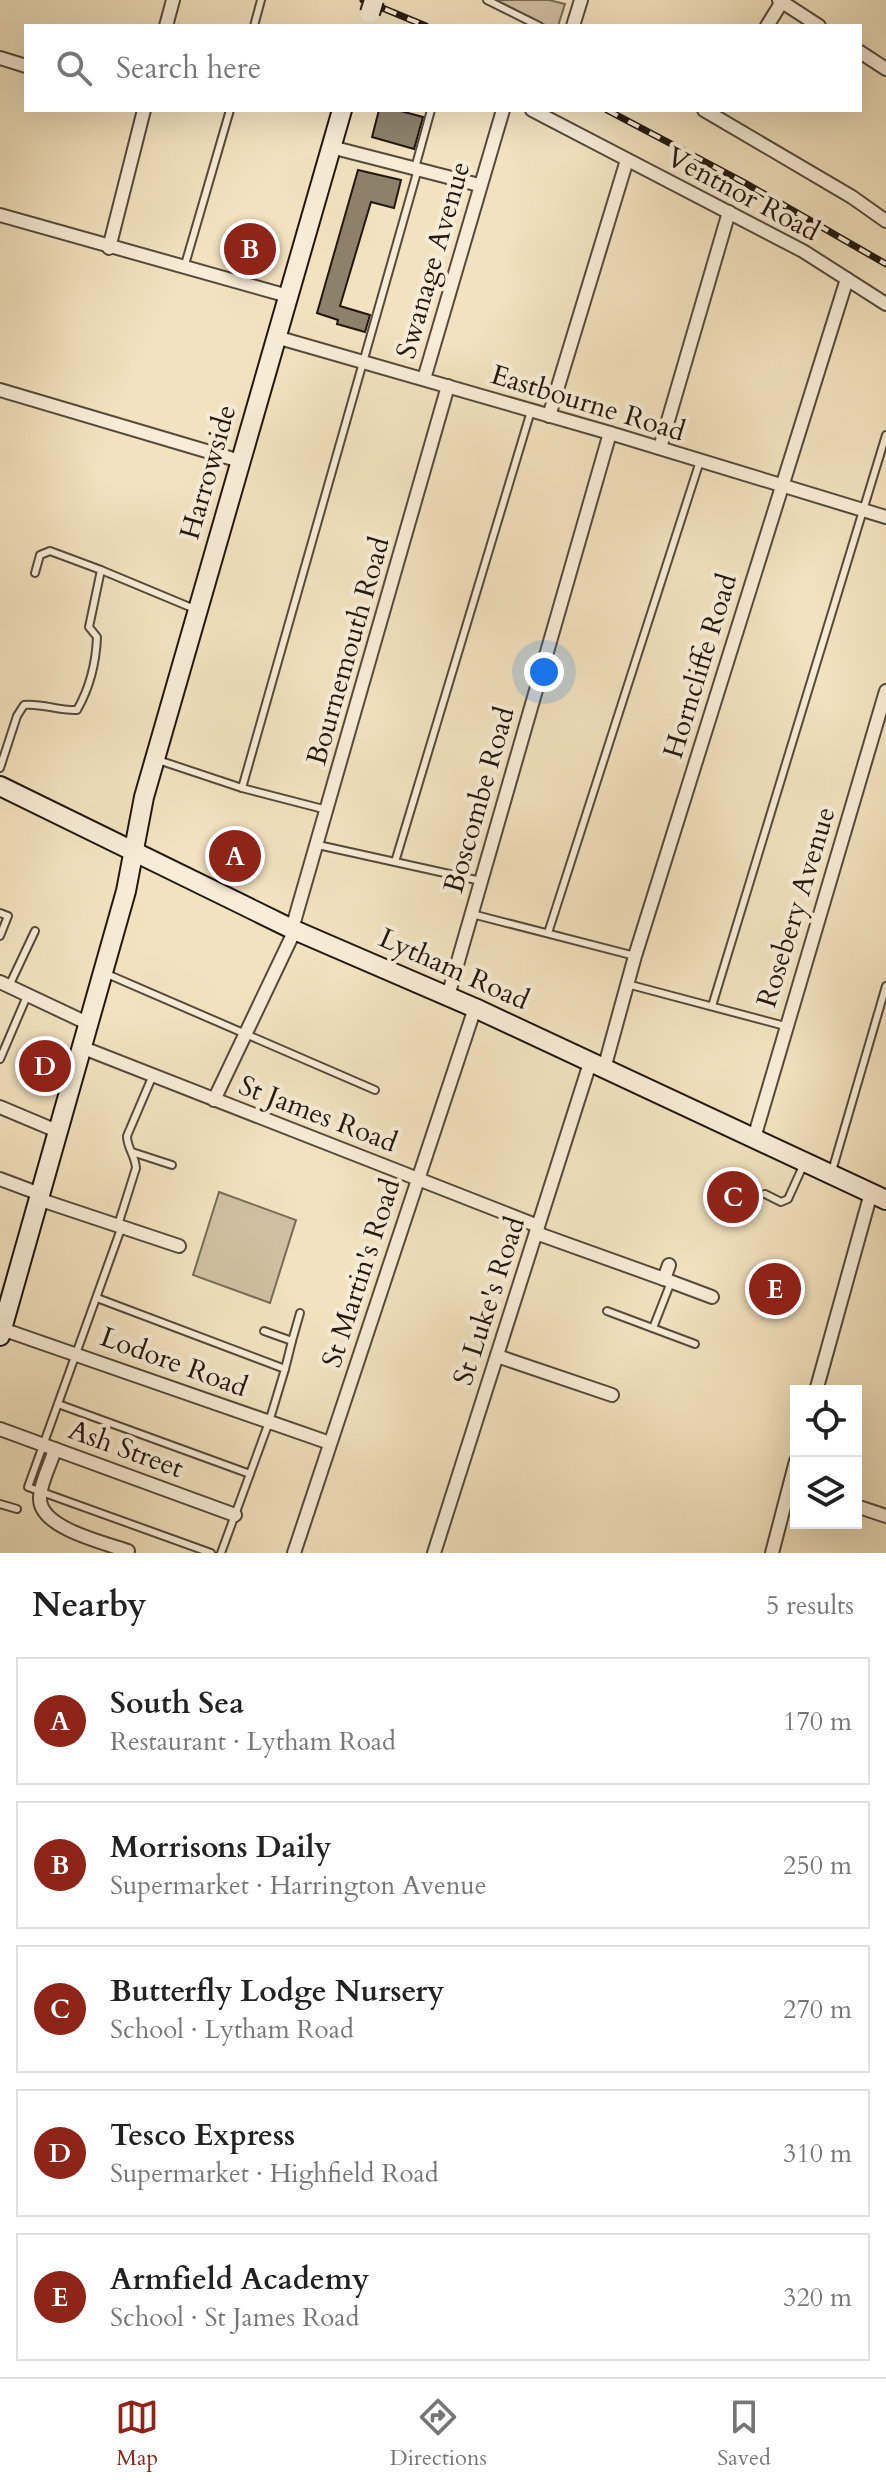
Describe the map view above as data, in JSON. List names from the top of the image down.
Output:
{
  "streets": {
    "street": [
      "Ventnor Road",
      "Swanage Avenue",
      "Eastbourne Road",
      "Harrowside",
      "Bournemouth Road",
      "Horncliffe Road",
      "Boscombe Road",
      "Rosebery Avenue",
      "Lytham Road",
      "St James Road",
      "St Martin's Road",
      "St Luke's Road",
      "Lodore Road",
      "Ash Street"
    ]
  },
  "crossings": [
    ["Ventnor Road", "Horncliffe Road"],
    ["Swanage Avenue", "Eastbourne Road"],
    ["Eastbourne Road", "Harrowside"],
    ["Eastbourne Road", "Bournemouth Road"],
    ["Eastbourne Road", "Horncliffe Road"],
    ["Eastbourne Road", "Boscombe Road"],
    ["Harrowside", "Lytham Road"],
    ["Harrowside", "St James Road"],
    ["Harrowside", "Lodore Road"],
    ["Bournemouth Road", "Lytham Road"],
    ["Bournemouth Road", "St James Road"],
    ["Horncliffe Road", "Lytham Road"],
    ["Horncliffe Road", "St Luke's Road"],
    ["Boscombe Road", "Lytham Road"],
    ["Rosebery Avenue", "Lytham Road"],
    ["Lytham Road", "St Martin's Road"],
    ["Lytham Road", "St Luke's Road"],
    ["St James Road", "St Martin's Road"],
    ["St James Road", "St Luke's Road"],
    ["St Martin's Road", "Lodore Road"]
  ],
  "page": {
    "search": "Search here",
    "pins": [
      "B",
      "A",
      "D",
      "C",
      "E"
    ],
    "heading": ["Nearby", "5 results"],
    "list": [
      {
        "mark": "A",
        "name": "South Sea",
        "note": "Restaurant · Lytham Road",
        "value": "170 m"
      },
      {
        "mark": "B",
        "name": "Morrisons Daily",
        "note": "Supermarket · Harrington Avenue",
        "value": "250 m"
      },
      {
        "mark": "C",
        "name": "Butterfly Lodge Nursery",
        "note": "School · Lytham Road",
        "value": "270 m"
      },
      {
        "mark": "D",
        "name": "Tesco Express",
        "note": "Supermarket · Highfield Road",
        "value": "310 m"
      },
      {
        "mark": "E",
        "name": "Armfield Academy",
        "note": "School · St James Road",
        "value": "320 m"
      }
    ],
    "nav": ["Map", "Directions", "Saved"]
  }
}
